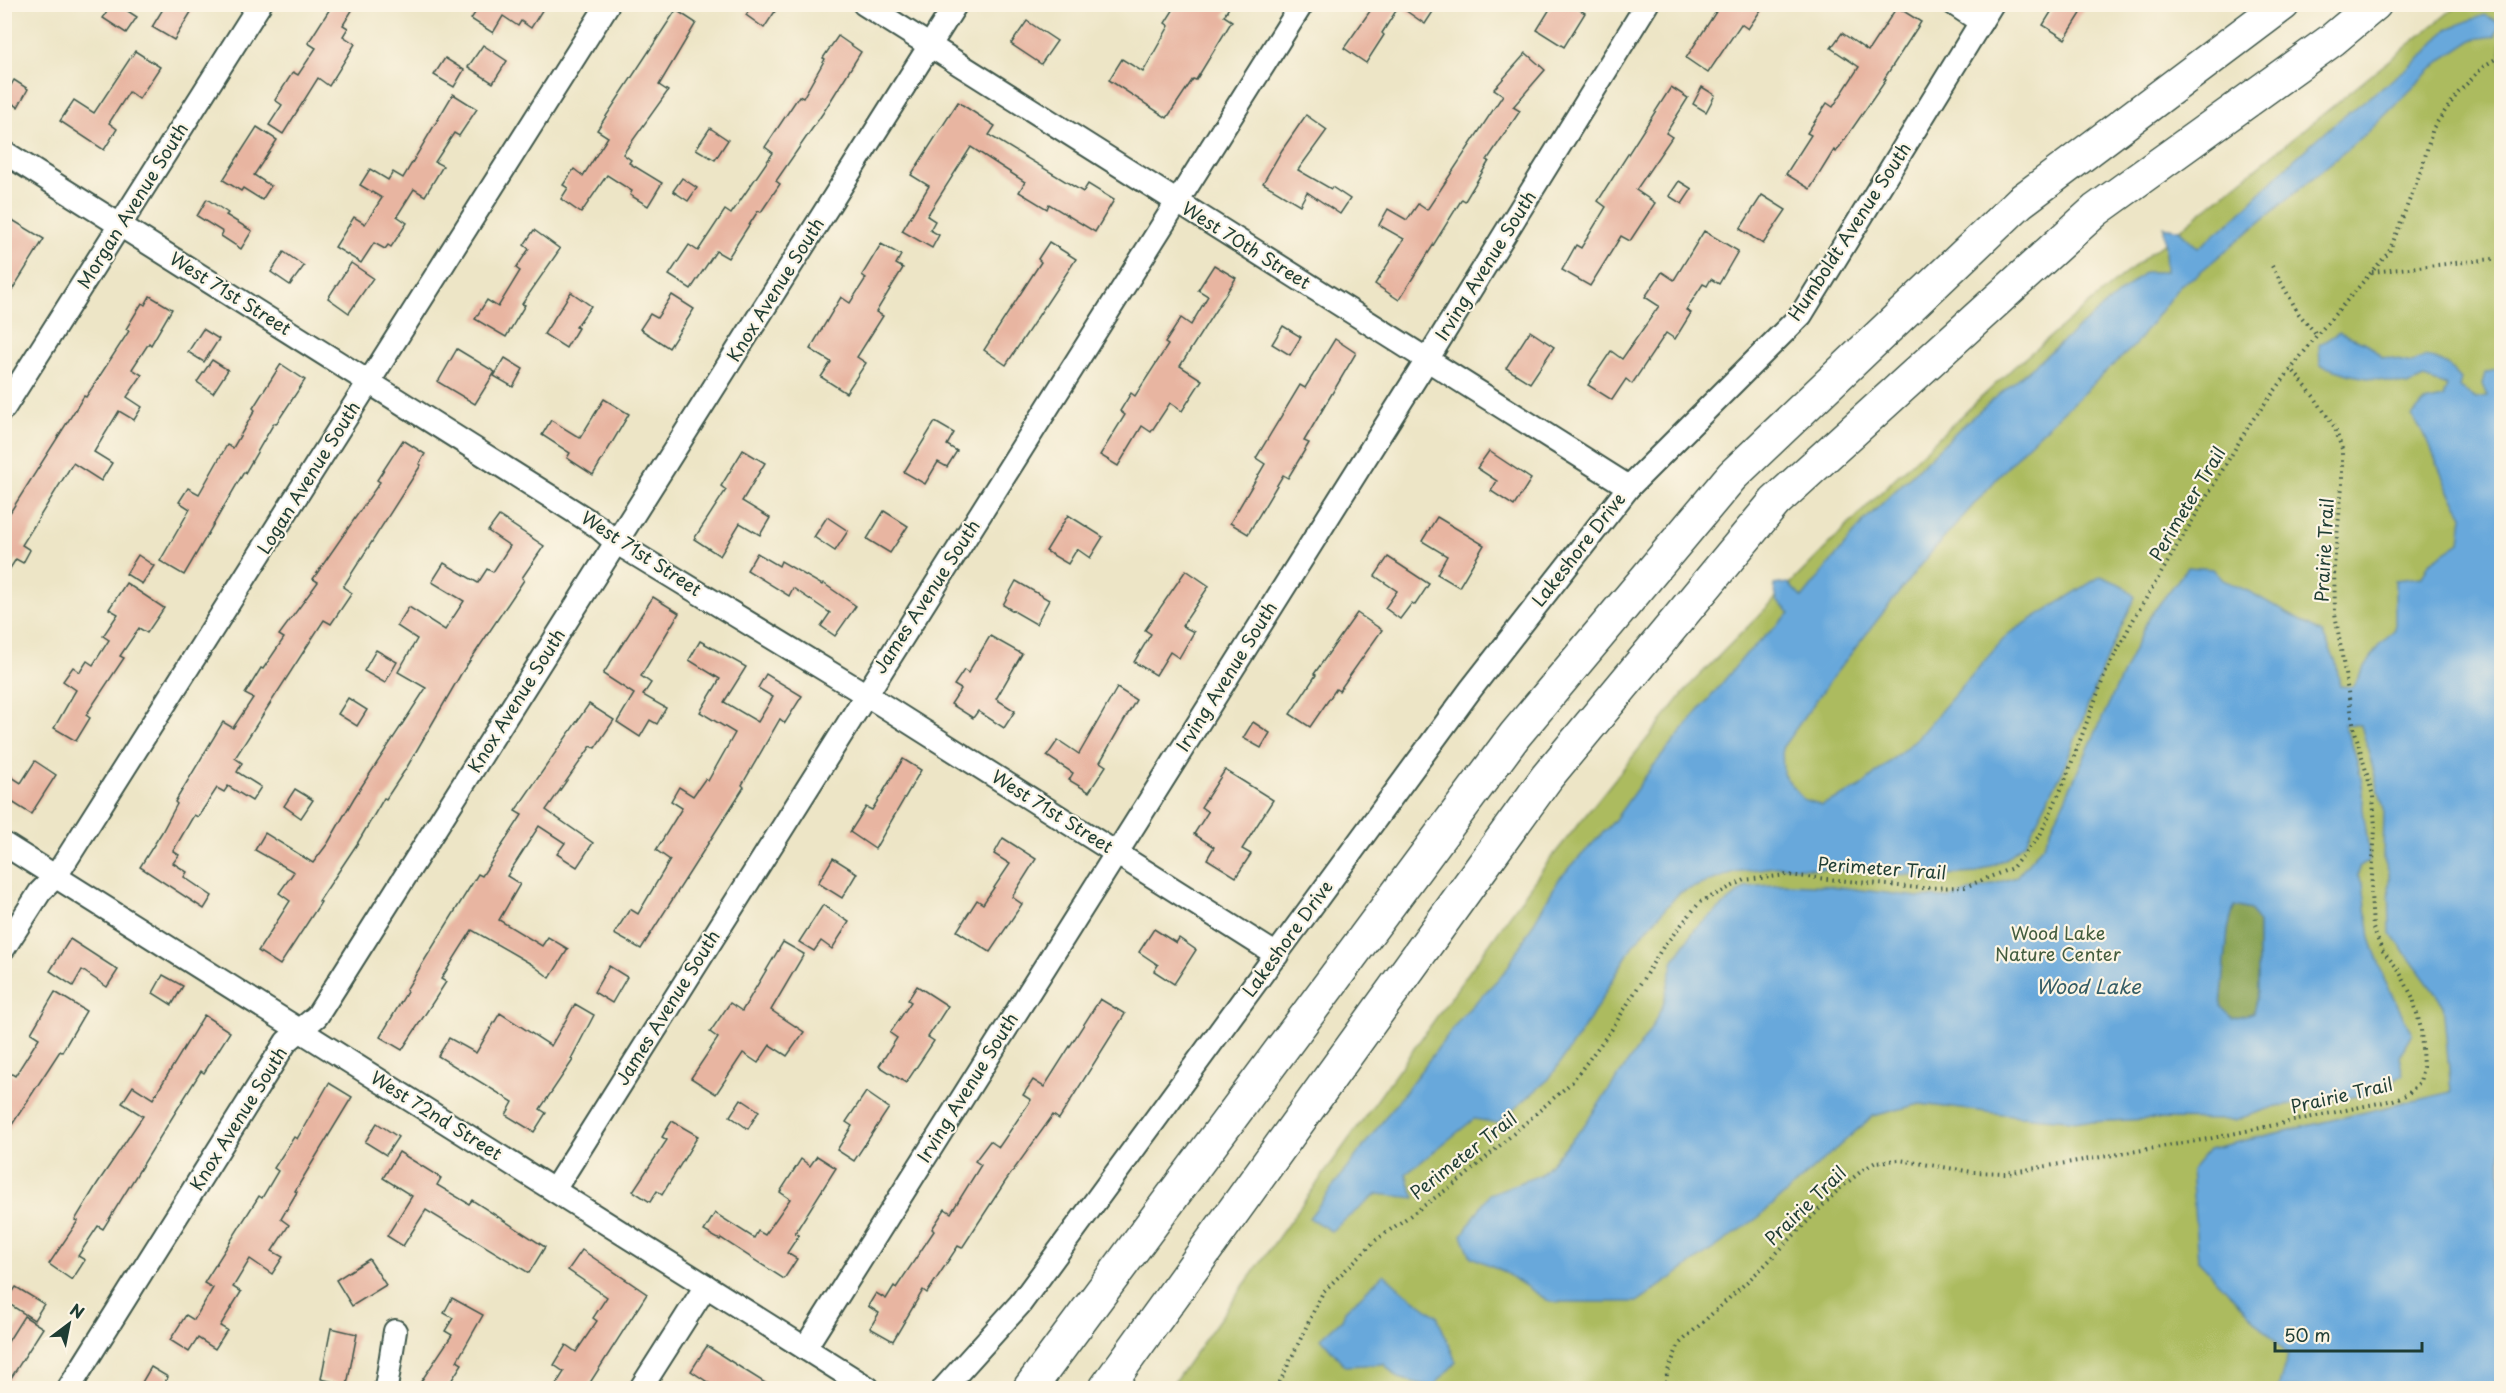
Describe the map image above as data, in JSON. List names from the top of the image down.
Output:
{
  "streets": {
    "street": [
      "Morgan Avenue South",
      "Humboldt Avenue South",
      "West 70th Street",
      "Irving Avenue South",
      "Knox Avenue South",
      "West 71st Street",
      "Logan Avenue South",
      "Lakeshore Drive",
      "James Avenue South",
      "West 72nd Street"
    ],
    "path": ["Perimeter Trail", "Prairie Trail"]
  },
  "crossings": [
    ["Morgan Avenue South", "West 71st Street"],
    ["Humboldt Avenue South", "West 70th Street"],
    ["Humboldt Avenue South", "Lakeshore Drive"],
    ["West 70th Street", "Irving Avenue South"],
    ["West 70th Street", "Knox Avenue South"],
    ["West 70th Street", "Lakeshore Drive"],
    ["West 70th Street", "James Avenue South"],
    ["Irving Avenue South", "West 71st Street"],
    ["Irving Avenue South", "West 72nd Street"],
    ["Knox Avenue South", "West 71st Street"],
    ["Knox Avenue South", "West 72nd Street"],
    ["West 71st Street", "Logan Avenue South"],
    ["West 71st Street", "Lakeshore Drive"],
    ["West 71st Street", "James Avenue South"],
    ["Logan Avenue South", "West 72nd Street"],
    ["Perimeter Trail", "Prairie Trail"],
    ["James Avenue South", "West 72nd Street"]
  ],
  "water": ["Wood Lake"],
  "parks": ["Wood Lake Nature Center"],
  "scale_bar": "50 m",
  "north": "top right"
}
